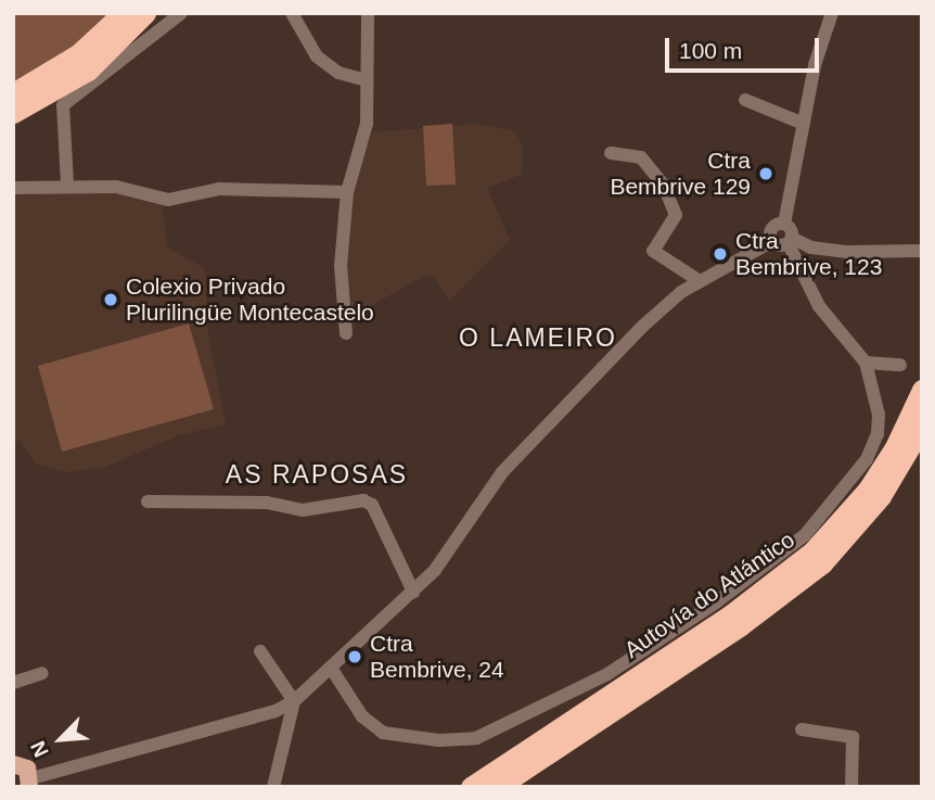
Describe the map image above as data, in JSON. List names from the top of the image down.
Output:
{
  "streets": {
    "highway": ["Autovía do Atlántico"]
  },
  "districts": ["O LAMEIRO", "AS RAPOSAS"],
  "places": [
    "Ctra Bembrive 129",
    "Ctra Bembrive, 123",
    "Colexio Privado Plurilingüe Montecastelo",
    "Ctra Bembrive, 24"
  ],
  "scale_bar": "100 m",
  "north": "bottom left"
}
